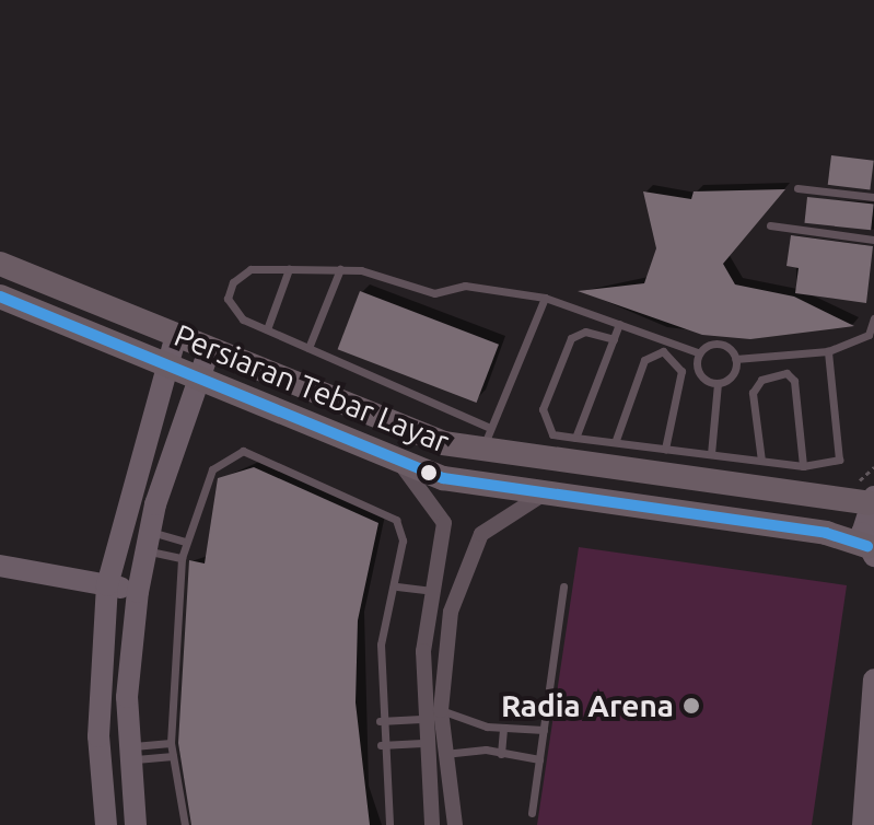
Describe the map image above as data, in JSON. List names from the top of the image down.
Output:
{
  "streets": {
    "main road": ["Persiaran Tebar Layar"]
  },
  "places": ["Radia Arena"]
}
